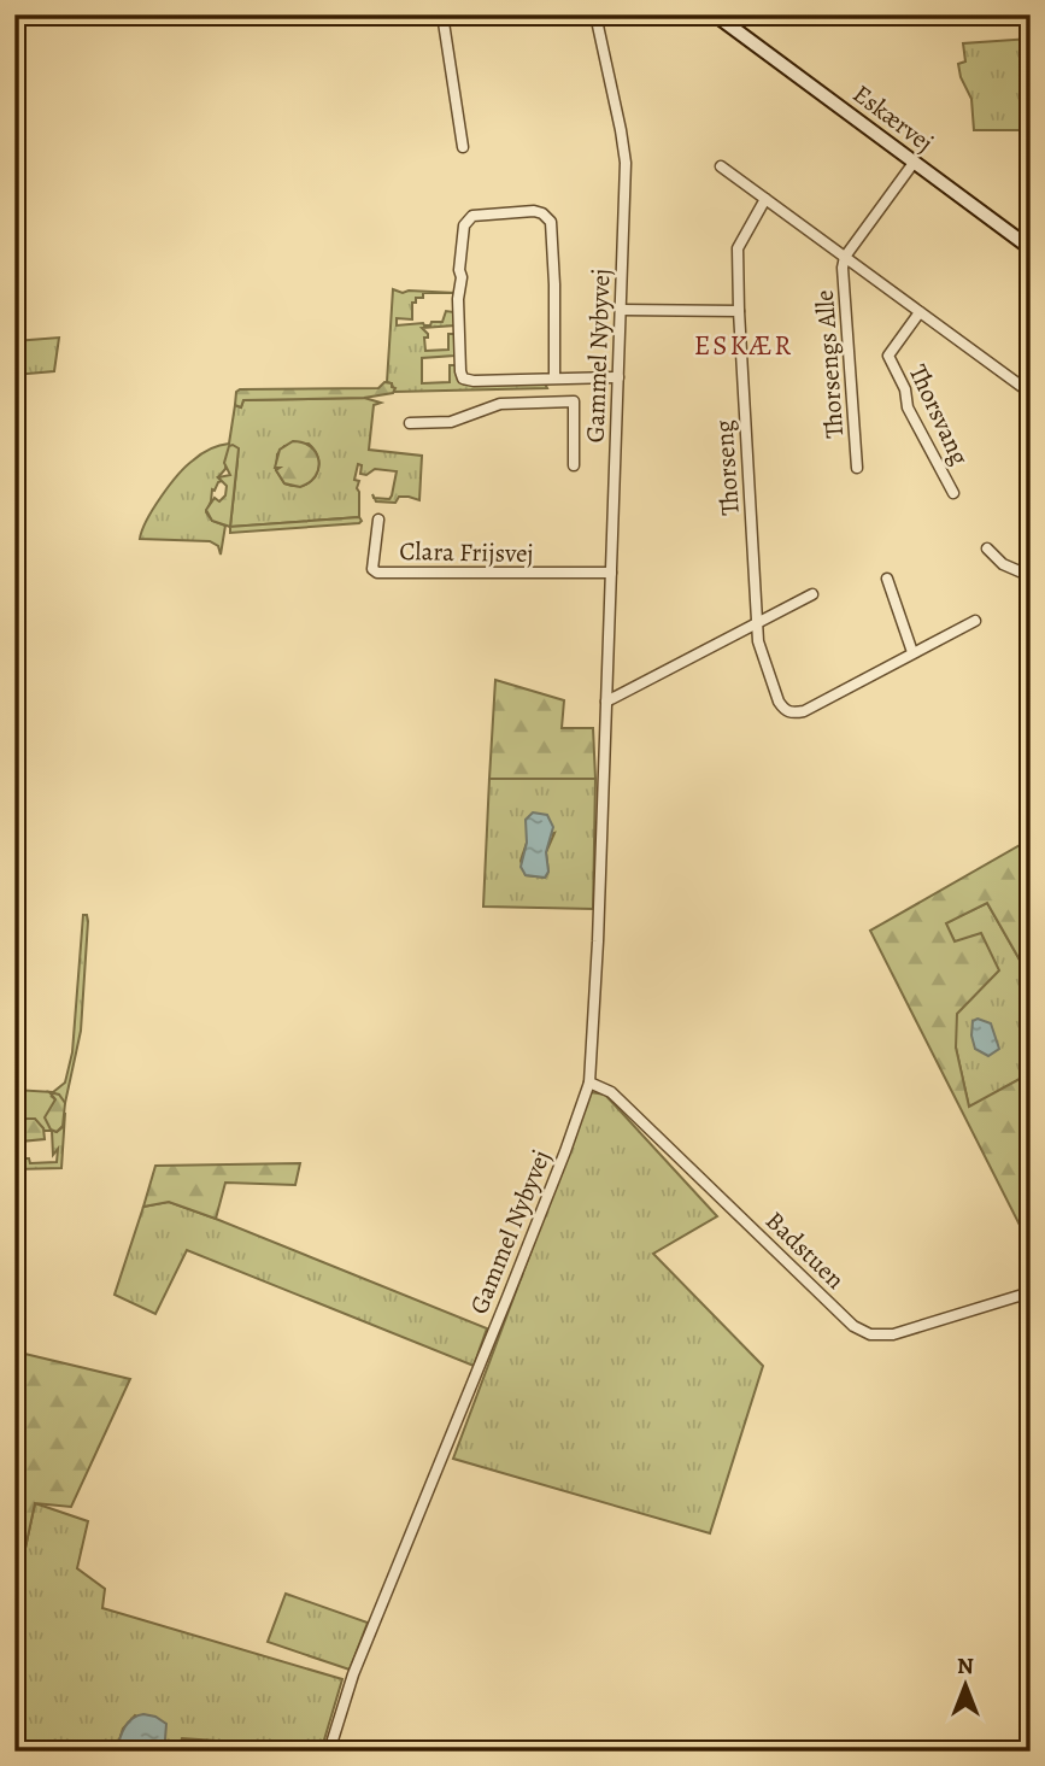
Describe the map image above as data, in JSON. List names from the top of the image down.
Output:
{
  "streets": {
    "street": [
      "Eskærvej",
      "Gammel Nybyvej",
      "Thorsengs Alle",
      "Thorsvang",
      "Thorseng",
      "Clara Frijsvej",
      "Badstuen"
    ]
  },
  "crossings": [
    ["Gammel Nybyvej", "Clara Frijsvej"],
    ["Gammel Nybyvej", "Badstuen"]
  ],
  "districts": ["ESKÆR"],
  "north": "top"
}
